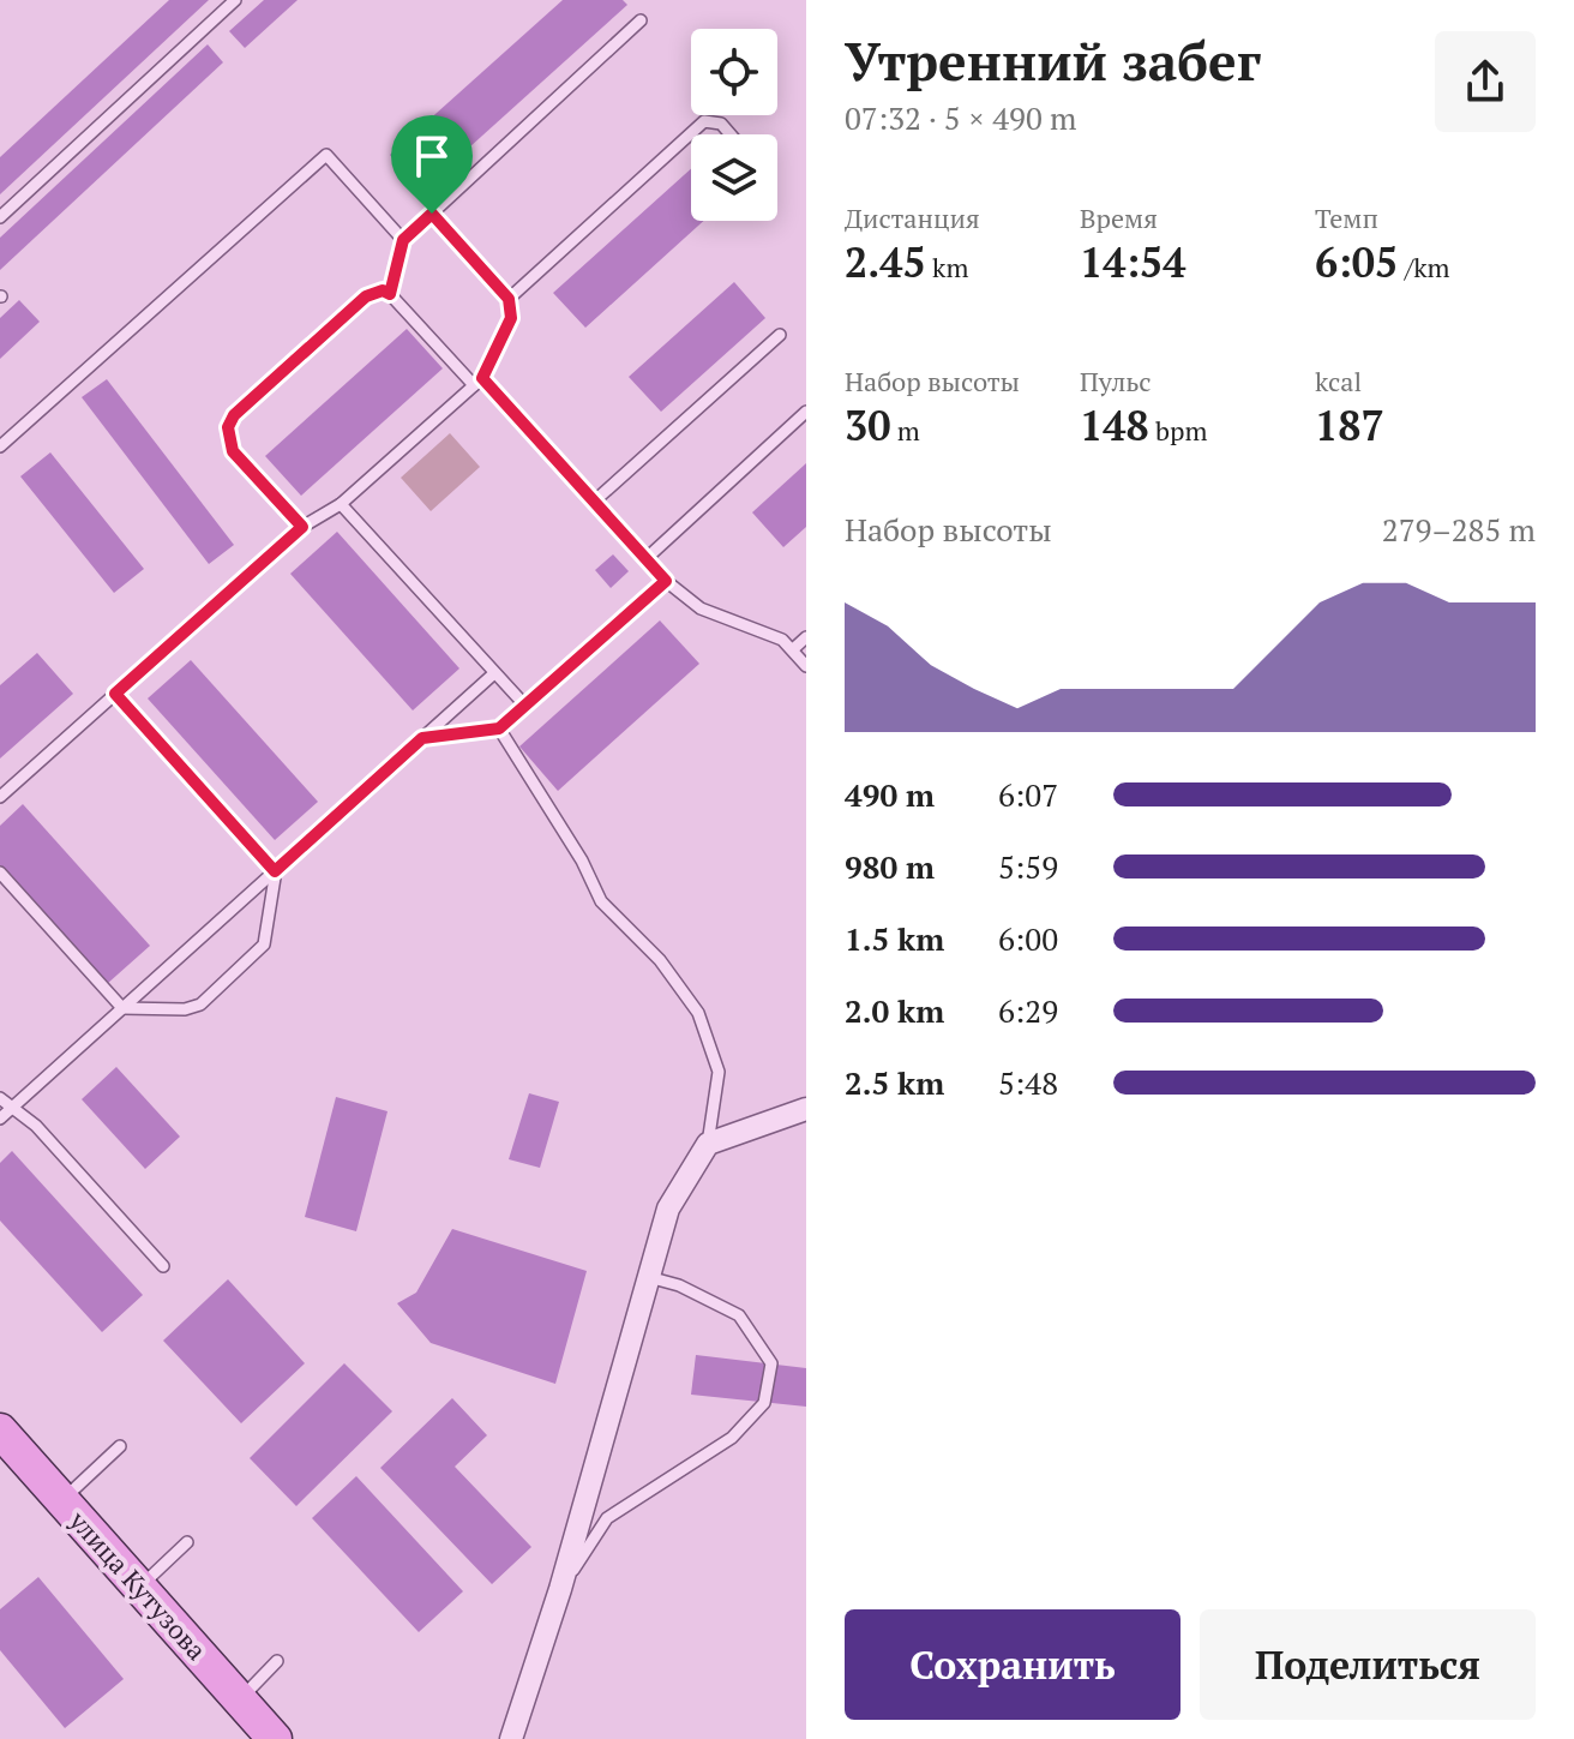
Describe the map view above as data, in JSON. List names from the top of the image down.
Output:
{
  "streets": {
    "main road": ["улица Кутузова"]
  },
  "page": {
    "heading": ["Утренний забег", "07:32 · 5 × 490 m"],
    "stats": [
      ["Дистанция", "2.45 km"],
      ["Время", "14:54"],
      ["Темп", "6:05 /km"],
      ["Набор высоты", "30 m"],
      ["Пульс", "148 bpm"],
      ["kcal", "187"]
    ],
    "chart": ["Набор высоты", "279–285 m"],
    "list": [
      {
        "name": "490 m",
        "note": "6:07"
      },
      {
        "name": "980 m",
        "note": "5:59"
      },
      {
        "name": "1.5 km",
        "note": "6:00"
      },
      {
        "name": "2.0 km",
        "note": "6:29"
      },
      {
        "name": "2.5 km",
        "note": "5:48"
      }
    ],
    "buttons": ["Сохранить", "Поделиться"]
  }
}
